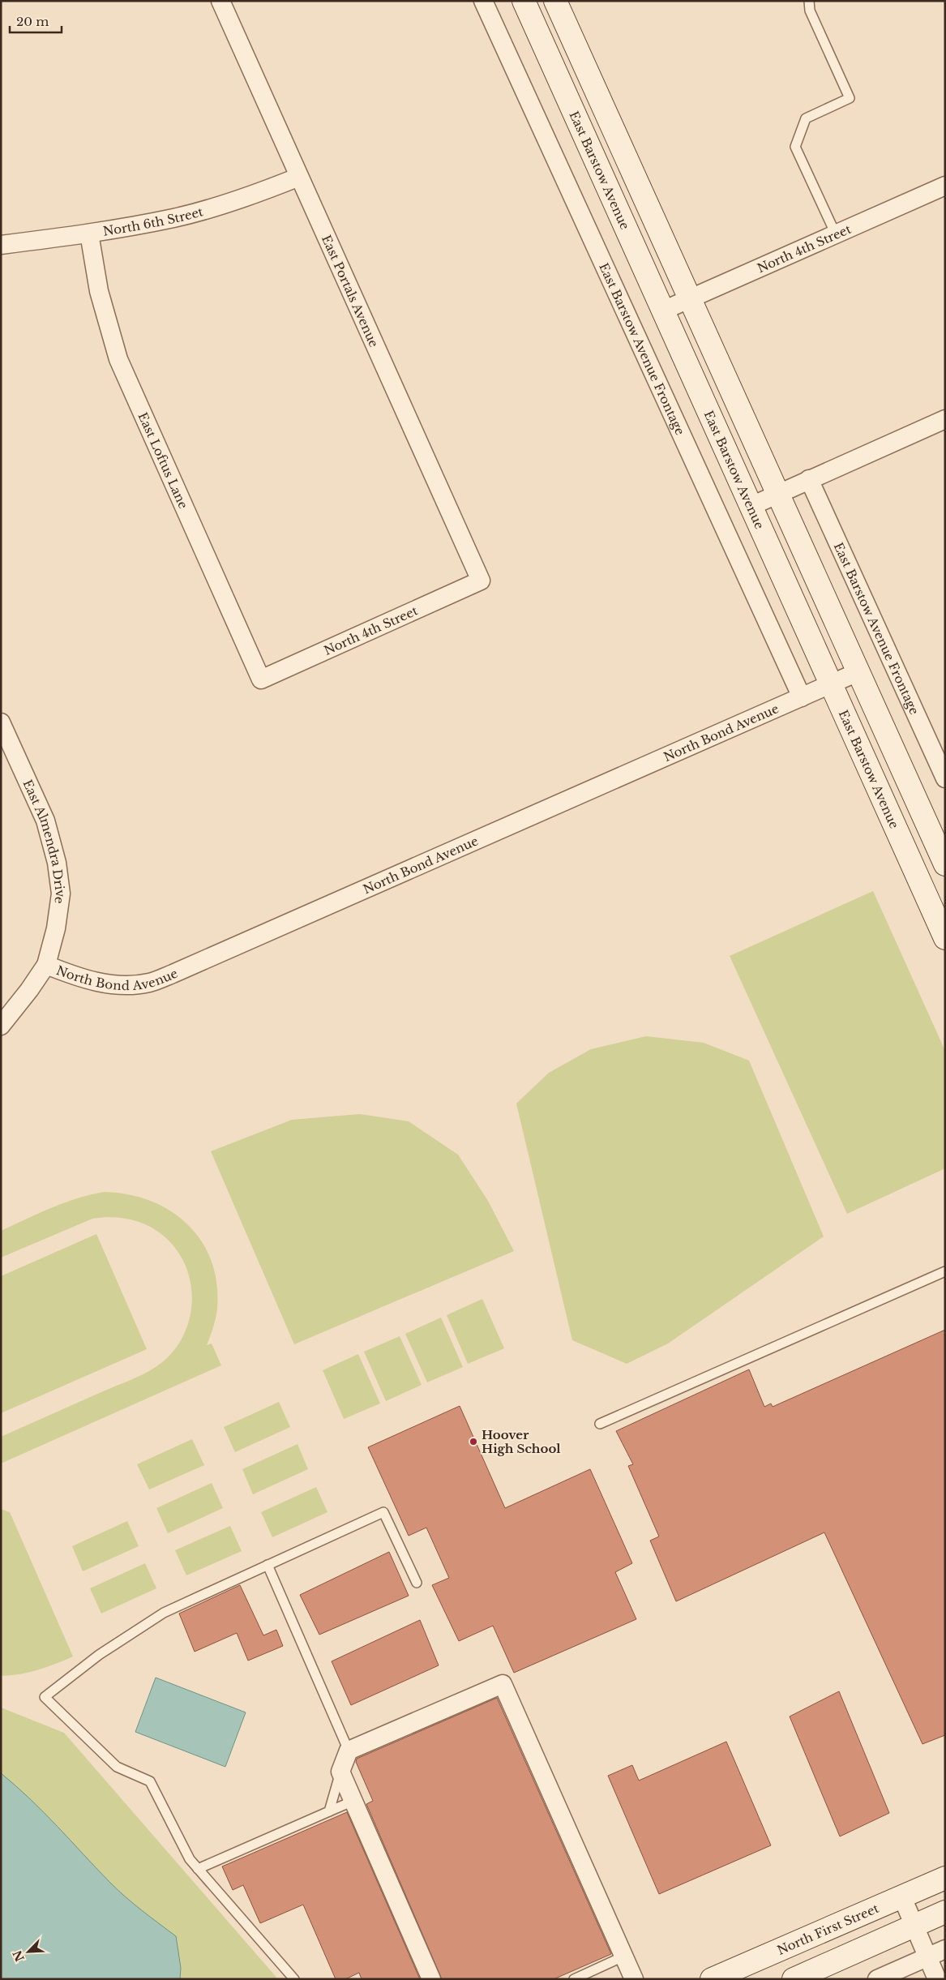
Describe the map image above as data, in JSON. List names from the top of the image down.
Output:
{
  "streets": {
    "main road": ["East Barstow Avenue", "North First Street"],
    "street": [
      "North 6th Street",
      "North 4th Street",
      "East Portals Avenue",
      "East Barstow Avenue Frontage",
      "East Loftus Lane",
      "North Bond Avenue",
      "East Almendra Drive"
    ]
  },
  "crossings": [
    ["East Barstow Avenue", "North 4th Street"],
    ["East Barstow Avenue", "North Bond Avenue"],
    ["North 6th Street", "East Portals Avenue"],
    ["North 6th Street", "East Loftus Lane"],
    ["North 4th Street", "East Portals Avenue"],
    ["North 4th Street", "East Loftus Lane"],
    ["East Barstow Avenue Frontage", "North Bond Avenue"],
    ["North Bond Avenue", "East Almendra Drive"]
  ],
  "places": ["Hoover High School"],
  "scale_bar": "20 m",
  "north": "bottom left"
}
